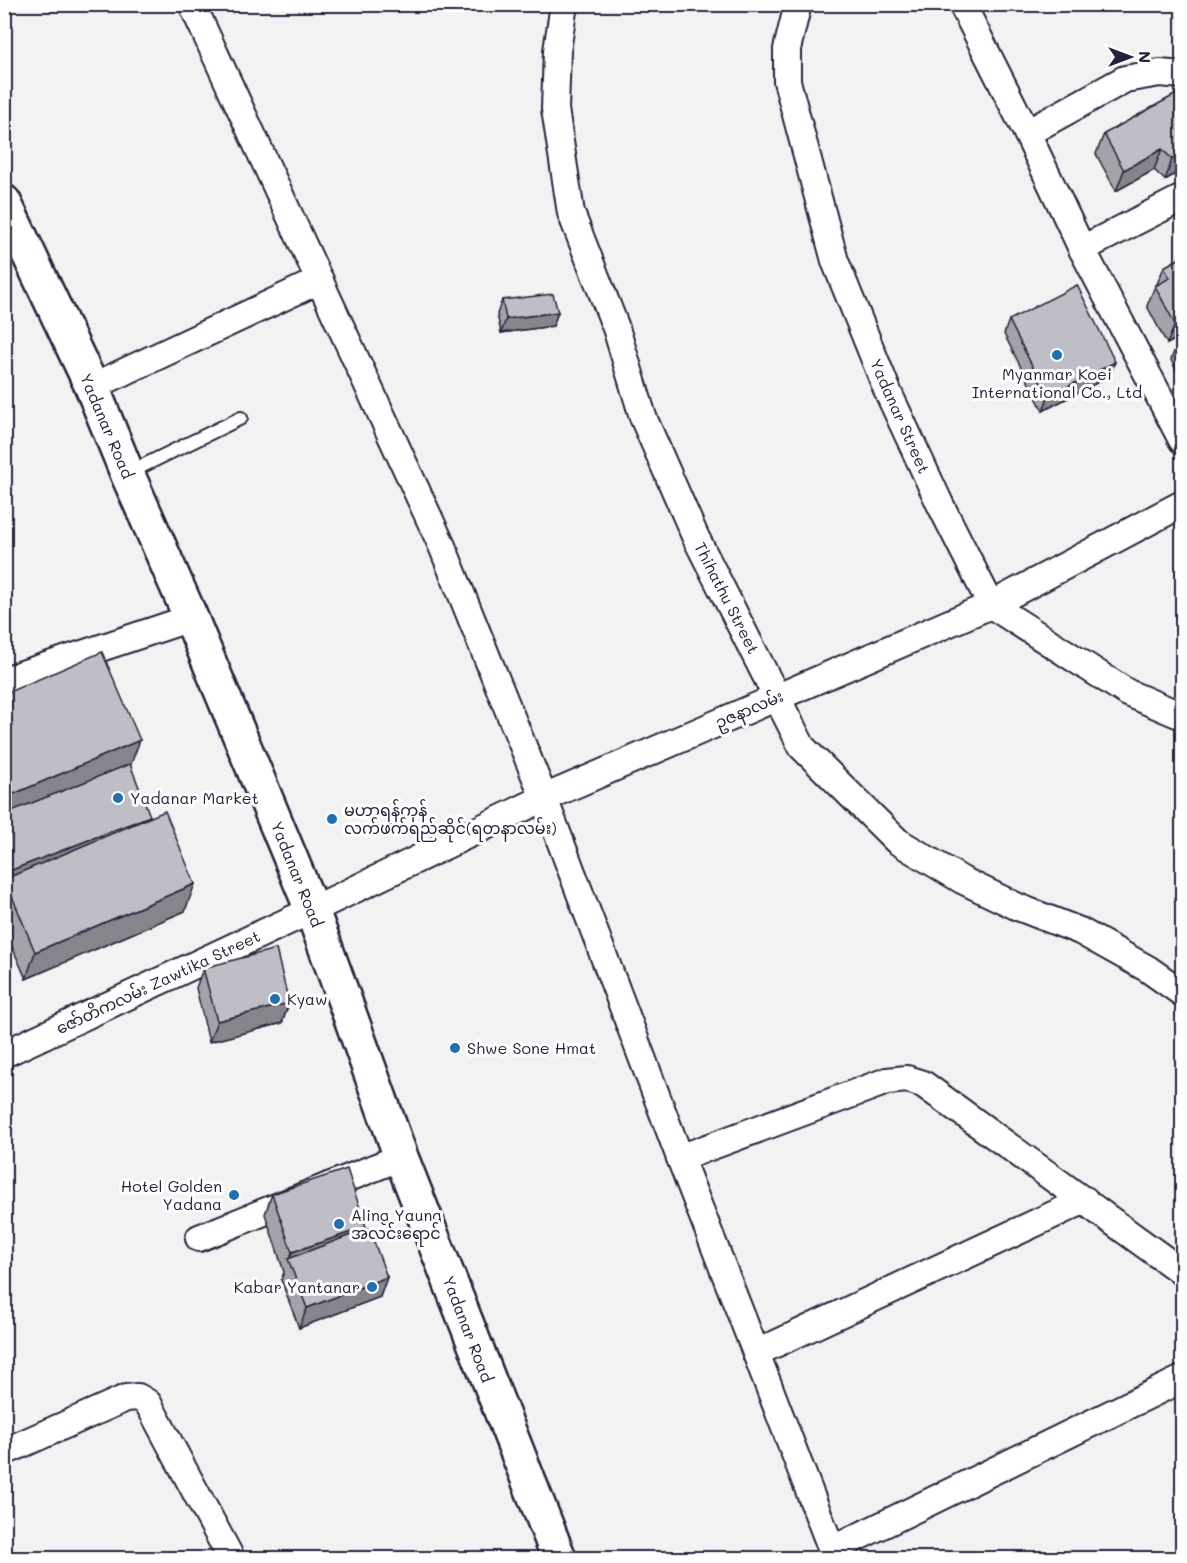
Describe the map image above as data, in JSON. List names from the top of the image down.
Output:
{
  "streets": {
    "main road": ["Yadanar Road"],
    "street": [
      "Yadanar Street",
      "Thihathu Street",
      "ဥဇနာလမ်း",
      "ဇော်တိကလမ်း Zawtika Street"
    ]
  },
  "crossings": [
    ["Yadanar Street", "ဥဇနာလမ်း"],
    ["Yadanar Road", "ဥဇနာလမ်း"],
    ["Yadanar Road", "ဇော်တိကလမ်း Zawtika Street"],
    ["Thihathu Street", "ဥဇနာလမ်း"],
    ["ဥဇနာလမ်း", "ဇော်တိကလမ်း Zawtika Street"]
  ],
  "places": [
    "Myanmar Koei International Co., Ltd",
    "Yadanar Market",
    "မဟာရန်ကုန် လက်ဖက်ရည်ဆိုင်(ရတနာလမ်း)",
    "Kyaw",
    "Shwe Sone Hmat",
    "Hotel Golden Yadana",
    "Aling Yaung အလင်းရောင်",
    "Kabar Yantanar"
  ],
  "north": "right"
}
